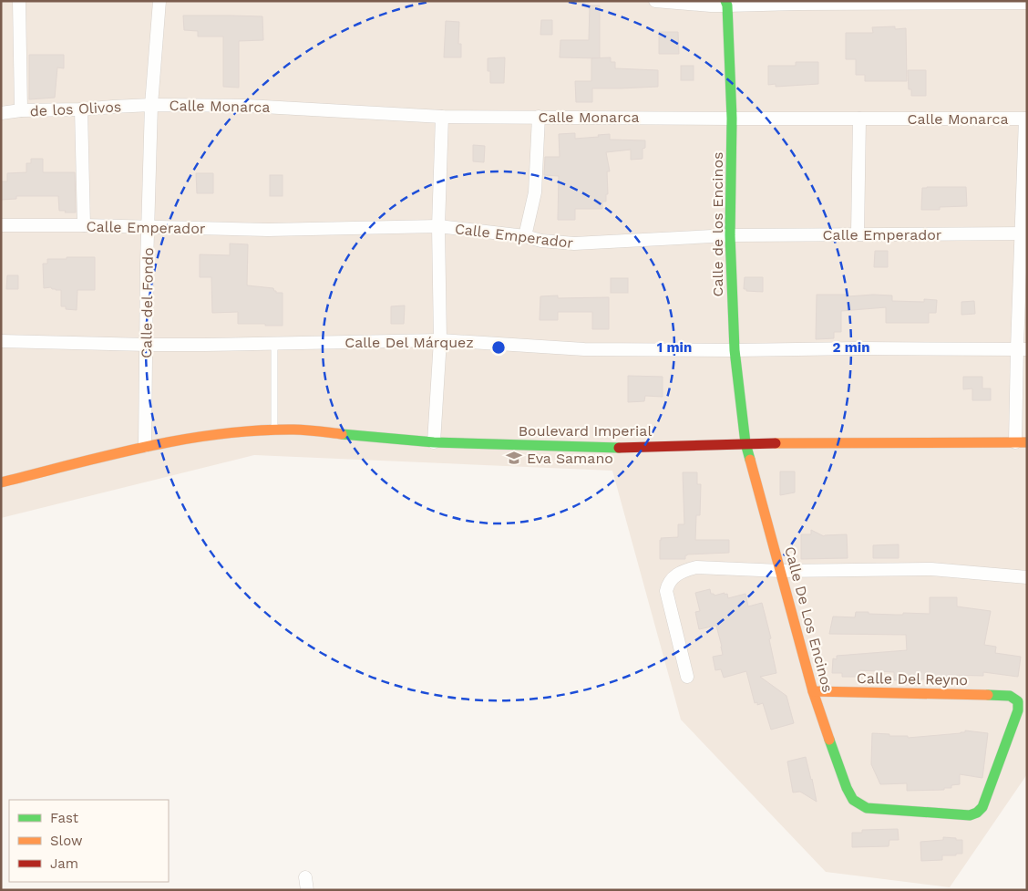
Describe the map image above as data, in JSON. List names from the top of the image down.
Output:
{
  "streets": {
    "street": [
      "Calle Monarca",
      "de los Olivos",
      "Calle de los Encinos",
      "Calle Emperador",
      "Calle del Fondo",
      "Calle Del Márquez",
      "Boulevard Imperial",
      "Calle De Los Encinos",
      "Calle Del Reyno"
    ]
  },
  "crossings": [
    ["Calle Monarca", "de los Olivos"],
    ["Calle Monarca", "Calle de los Encinos"],
    ["Calle Monarca", "Calle del Fondo"],
    ["de los Olivos", "Calle del Fondo"],
    ["Calle de los Encinos", "Calle Emperador"],
    ["Calle de los Encinos", "Calle Del Márquez"],
    ["Calle de los Encinos", "Boulevard Imperial"],
    ["Calle de los Encinos", "Calle De Los Encinos"],
    ["Calle Emperador", "Calle del Fondo"],
    ["Calle del Fondo", "Calle Del Márquez"],
    ["Calle del Fondo", "Boulevard Imperial"],
    ["Boulevard Imperial", "Calle De Los Encinos"],
    ["Calle De Los Encinos", "Calle Del Reyno"]
  ],
  "places": {
    "school or university": ["Eva Samano"]
  },
  "legend": ["Fast", "Slow", "Jam"],
  "rings": ["1 min", "2 min"]
}
